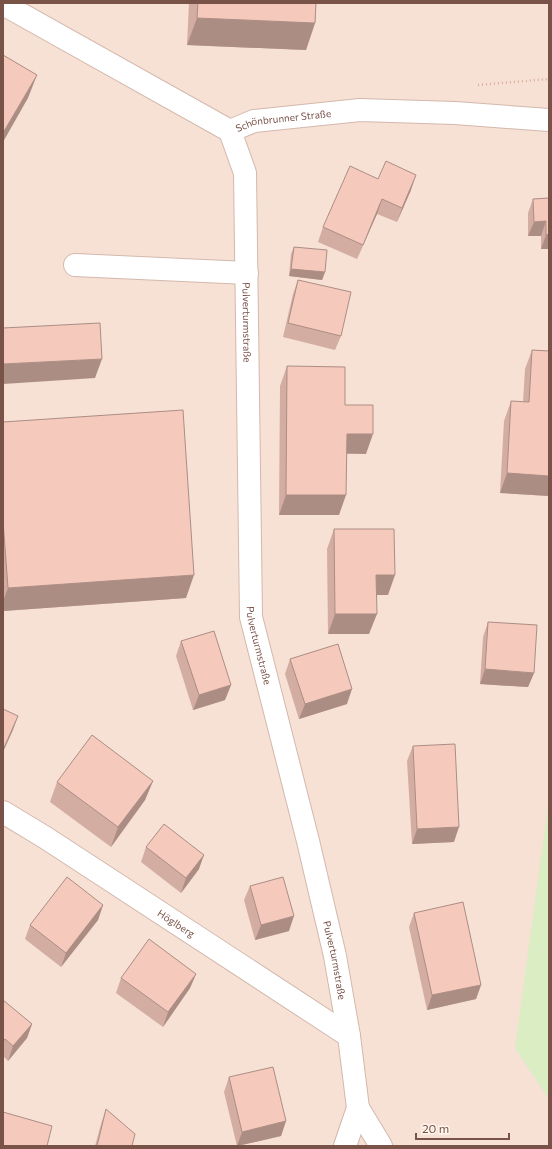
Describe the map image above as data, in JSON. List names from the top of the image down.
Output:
{
  "streets": {
    "street": ["Schönbrunner Straße", "Pulverturmstraße", "Höglberg"]
  },
  "crossings": [
    ["Schönbrunner Straße", "Pulverturmstraße"],
    ["Pulverturmstraße", "Höglberg"]
  ],
  "scale_bar": "20 m"
}
